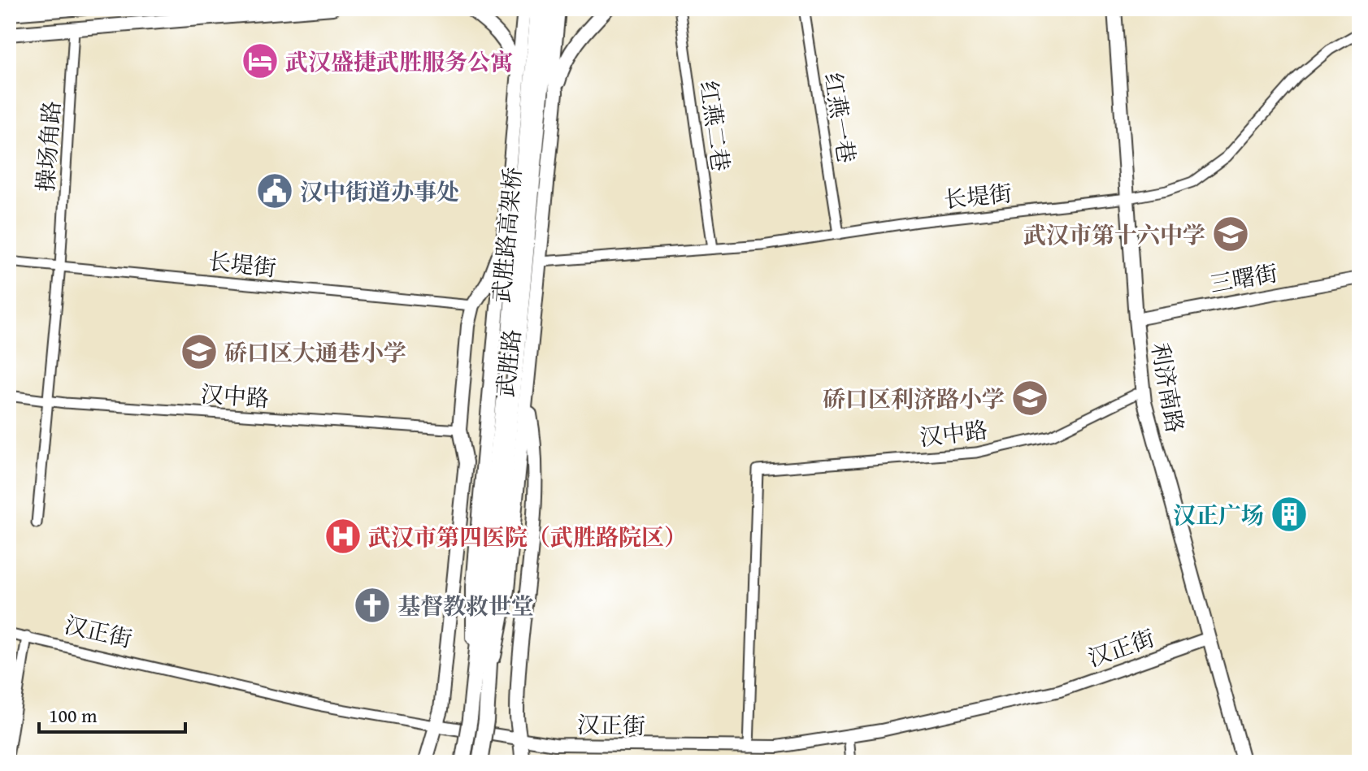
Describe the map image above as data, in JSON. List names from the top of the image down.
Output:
{
  "streets": {
    "main road": ["武胜路高架桥", "武胜路", "利济南路"],
    "street": [
      "红燕一巷",
      "红燕二巷",
      "操场角路",
      "长堤街",
      "三曙街",
      "汉中路",
      "汉正街"
    ]
  },
  "crossings": [
    ["红燕一巷", "长堤街"],
    ["红燕二巷", "长堤街"],
    ["操场角路", "长堤街"],
    ["操场角路", "汉中路"],
    ["长堤街", "武胜路"],
    ["长堤街", "利济南路"],
    ["三曙街", "利济南路"],
    ["利济南路", "汉中路"],
    ["利济南路", "汉正街"],
    ["汉中路", "汉正街"]
  ],
  "places": {
    "hotel": ["武汉盛捷武胜服务公寓"],
    "public building": ["汉中街道办事处"],
    "school or university": ["武汉市第十六中学", "硚口区大通巷小学", "硚口区利济路小学"],
    "building": ["汉正广场"],
    "hospital": ["武汉市第四医院（武胜路院区）"],
    "church": ["基督教救世堂"]
  },
  "scale_bar": "100 m"
}
